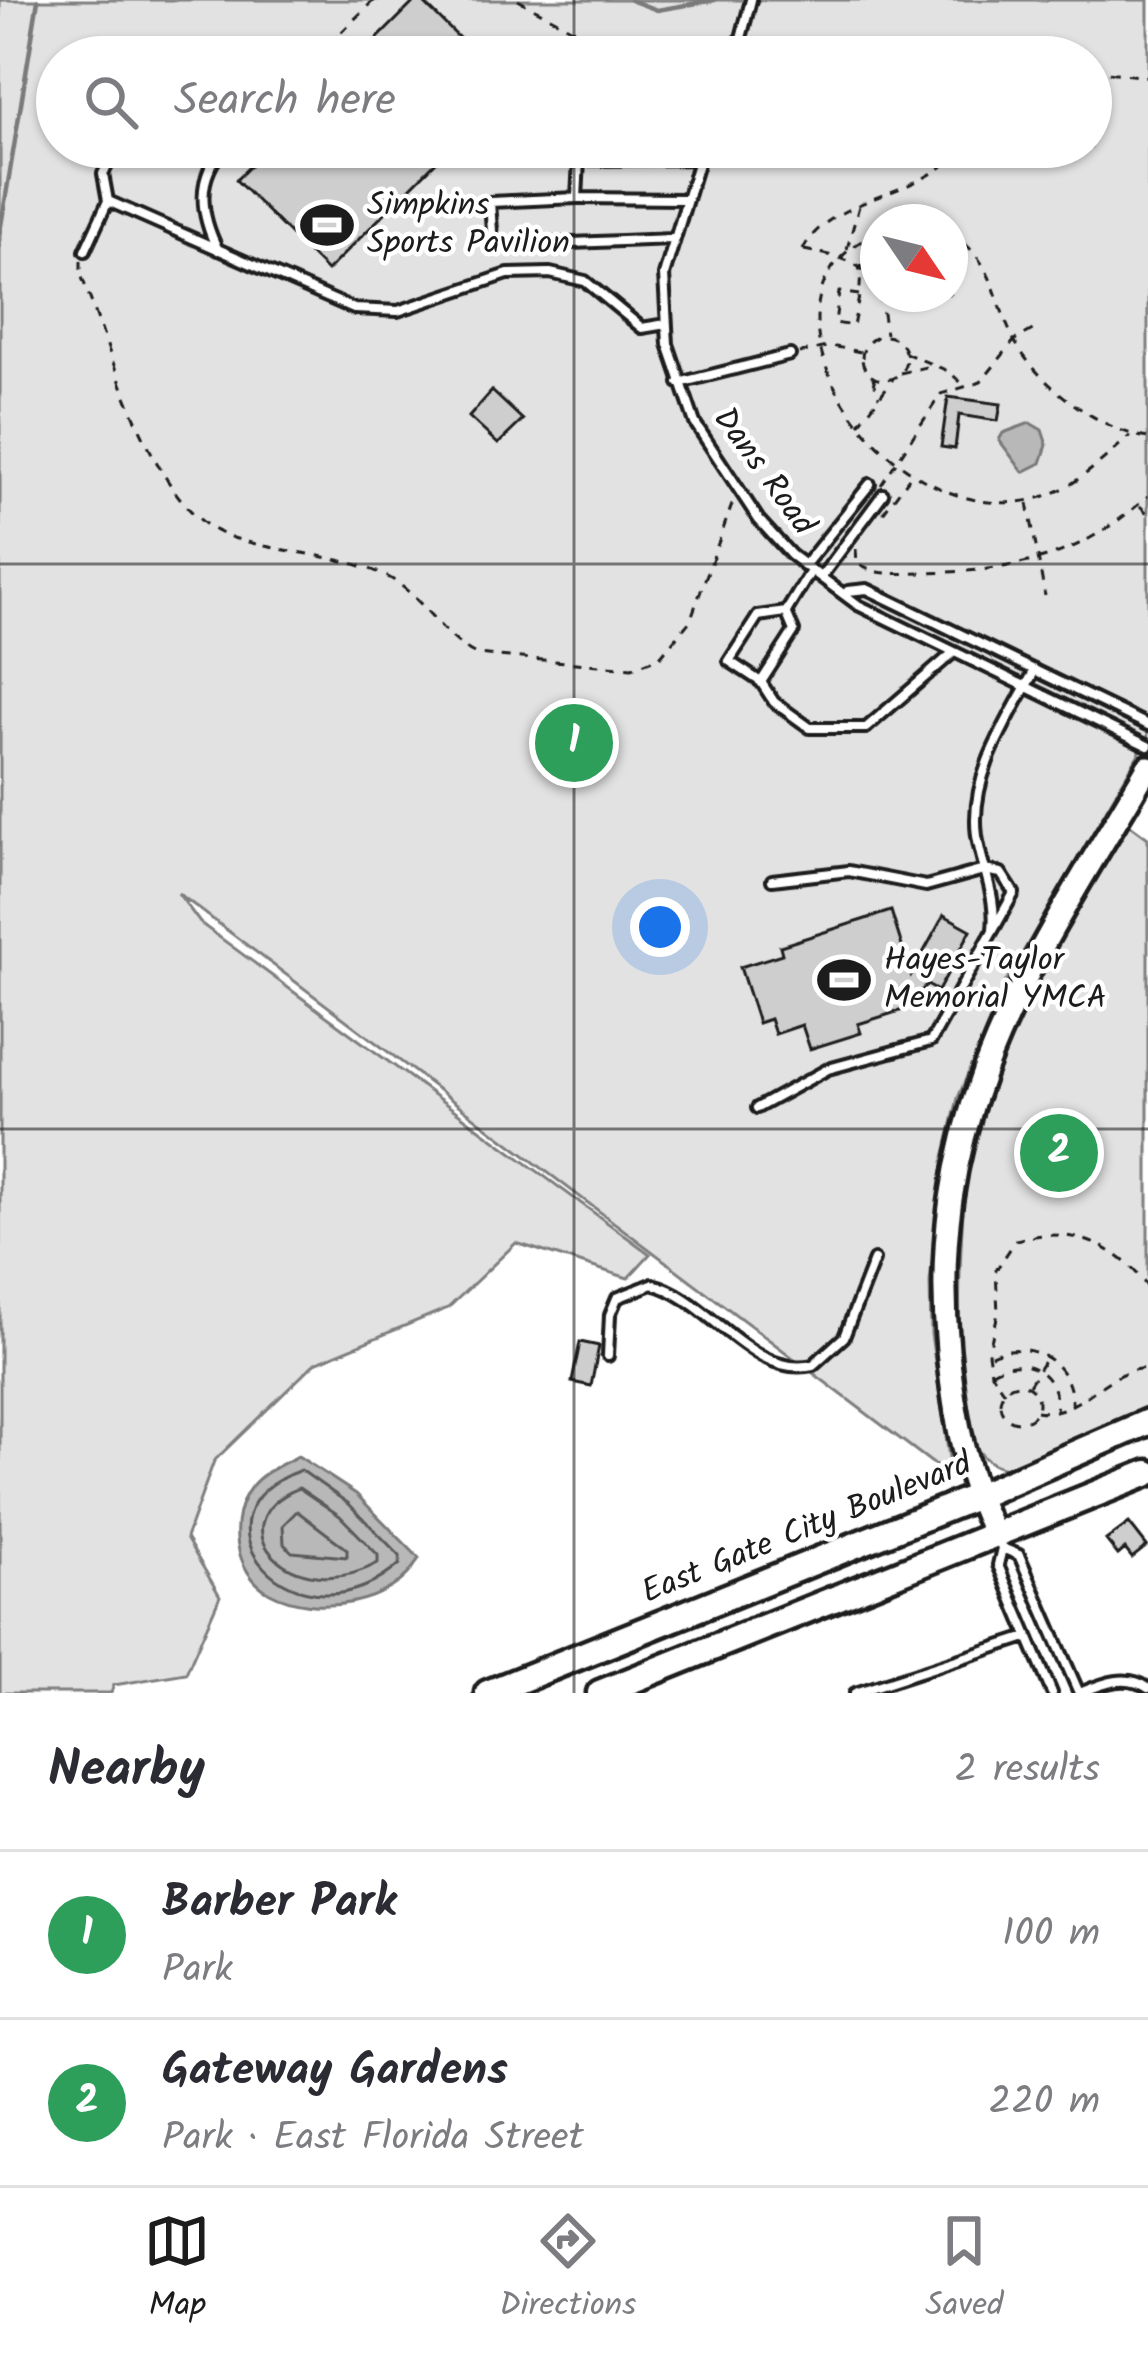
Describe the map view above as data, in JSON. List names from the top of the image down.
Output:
{
  "streets": {
    "main road": ["East Gate City Boulevard"],
    "lane": ["Dans Road"]
  },
  "places": {
    "sports": ["Simpkins Sports Pavilion", "Hayes-Taylor Memorial YMCA"]
  },
  "north": "bottom right",
  "page": {
    "search": "Search here",
    "pins": ["1", "2"],
    "heading": ["Nearby", "2 results"],
    "list": [
      {
        "mark": "1",
        "name": "Barber Park",
        "note": "Park",
        "value": "100 m"
      },
      {
        "mark": "2",
        "name": "Gateway Gardens",
        "note": "Park · East Florida Street",
        "value": "220 m"
      }
    ],
    "nav": ["Map", "Directions", "Saved"]
  }
}
